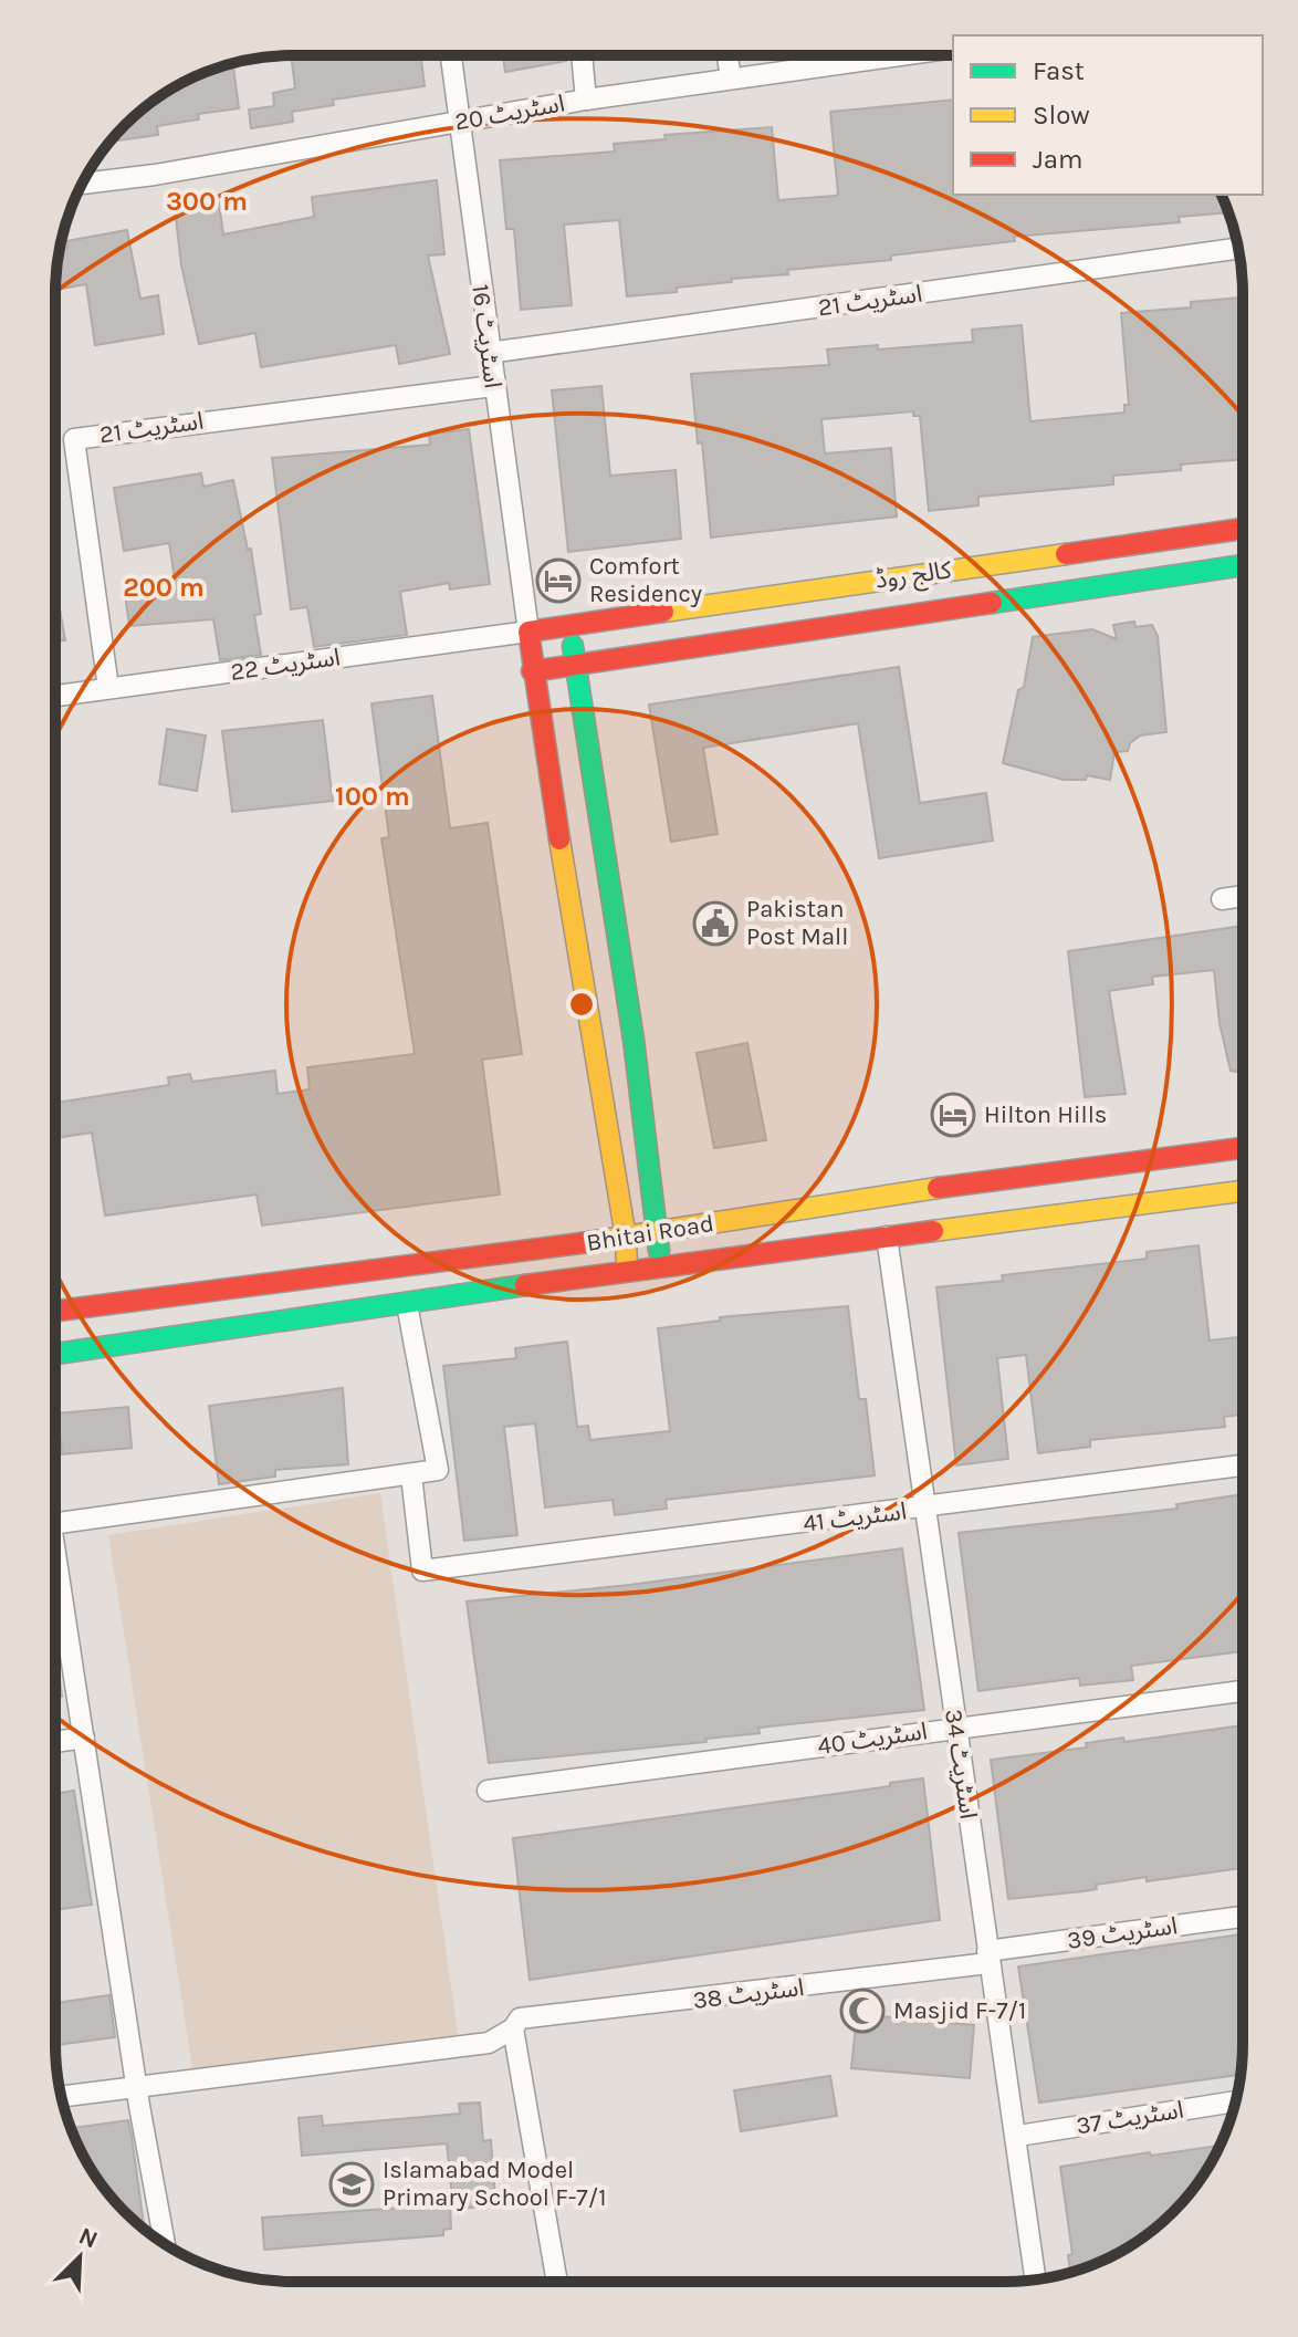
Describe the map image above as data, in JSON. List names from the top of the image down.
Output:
{
  "streets": {
    "street": [
      "اسٹریٹ 20",
      "اسٹریٹ 21",
      "اسٹریٹ 16",
      "کالج روڈ",
      "اسٹریٹ 22",
      "Bhitai Road",
      "اسٹریٹ 41",
      "اسٹریٹ 40",
      "اسٹریٹ 34",
      "اسٹریٹ 39",
      "اسٹریٹ 38",
      "اسٹریٹ 37"
    ]
  },
  "crossings": [
    ["اسٹریٹ 20", "اسٹریٹ 16"],
    ["اسٹریٹ 21", "اسٹریٹ 16"],
    ["اسٹریٹ 21", "اسٹریٹ 22"],
    ["اسٹریٹ 16", "کالج روڈ"],
    ["اسٹریٹ 16", "اسٹریٹ 22"],
    ["کالج روڈ", "اسٹریٹ 22"],
    ["Bhitai Road", "اسٹریٹ 34"],
    ["اسٹریٹ 41", "اسٹریٹ 34"],
    ["اسٹریٹ 40", "اسٹریٹ 34"],
    ["اسٹریٹ 34", "اسٹریٹ 39"],
    ["اسٹریٹ 34", "اسٹریٹ 38"],
    ["اسٹریٹ 34", "اسٹریٹ 37"],
    ["اسٹریٹ 39", "اسٹریٹ 38"]
  ],
  "places": {
    "hotel": ["Comfort Residency", "Hilton Hills"],
    "public building": ["Pakistan Post Mall"],
    "mosque": ["Masjid F-7/1"],
    "school or university": ["Islamabad Model Primary School F-7/1"]
  },
  "legend": ["Fast", "Slow", "Jam"],
  "north": "top right",
  "rings": ["300 m", "200 m", "100 m"]
}
